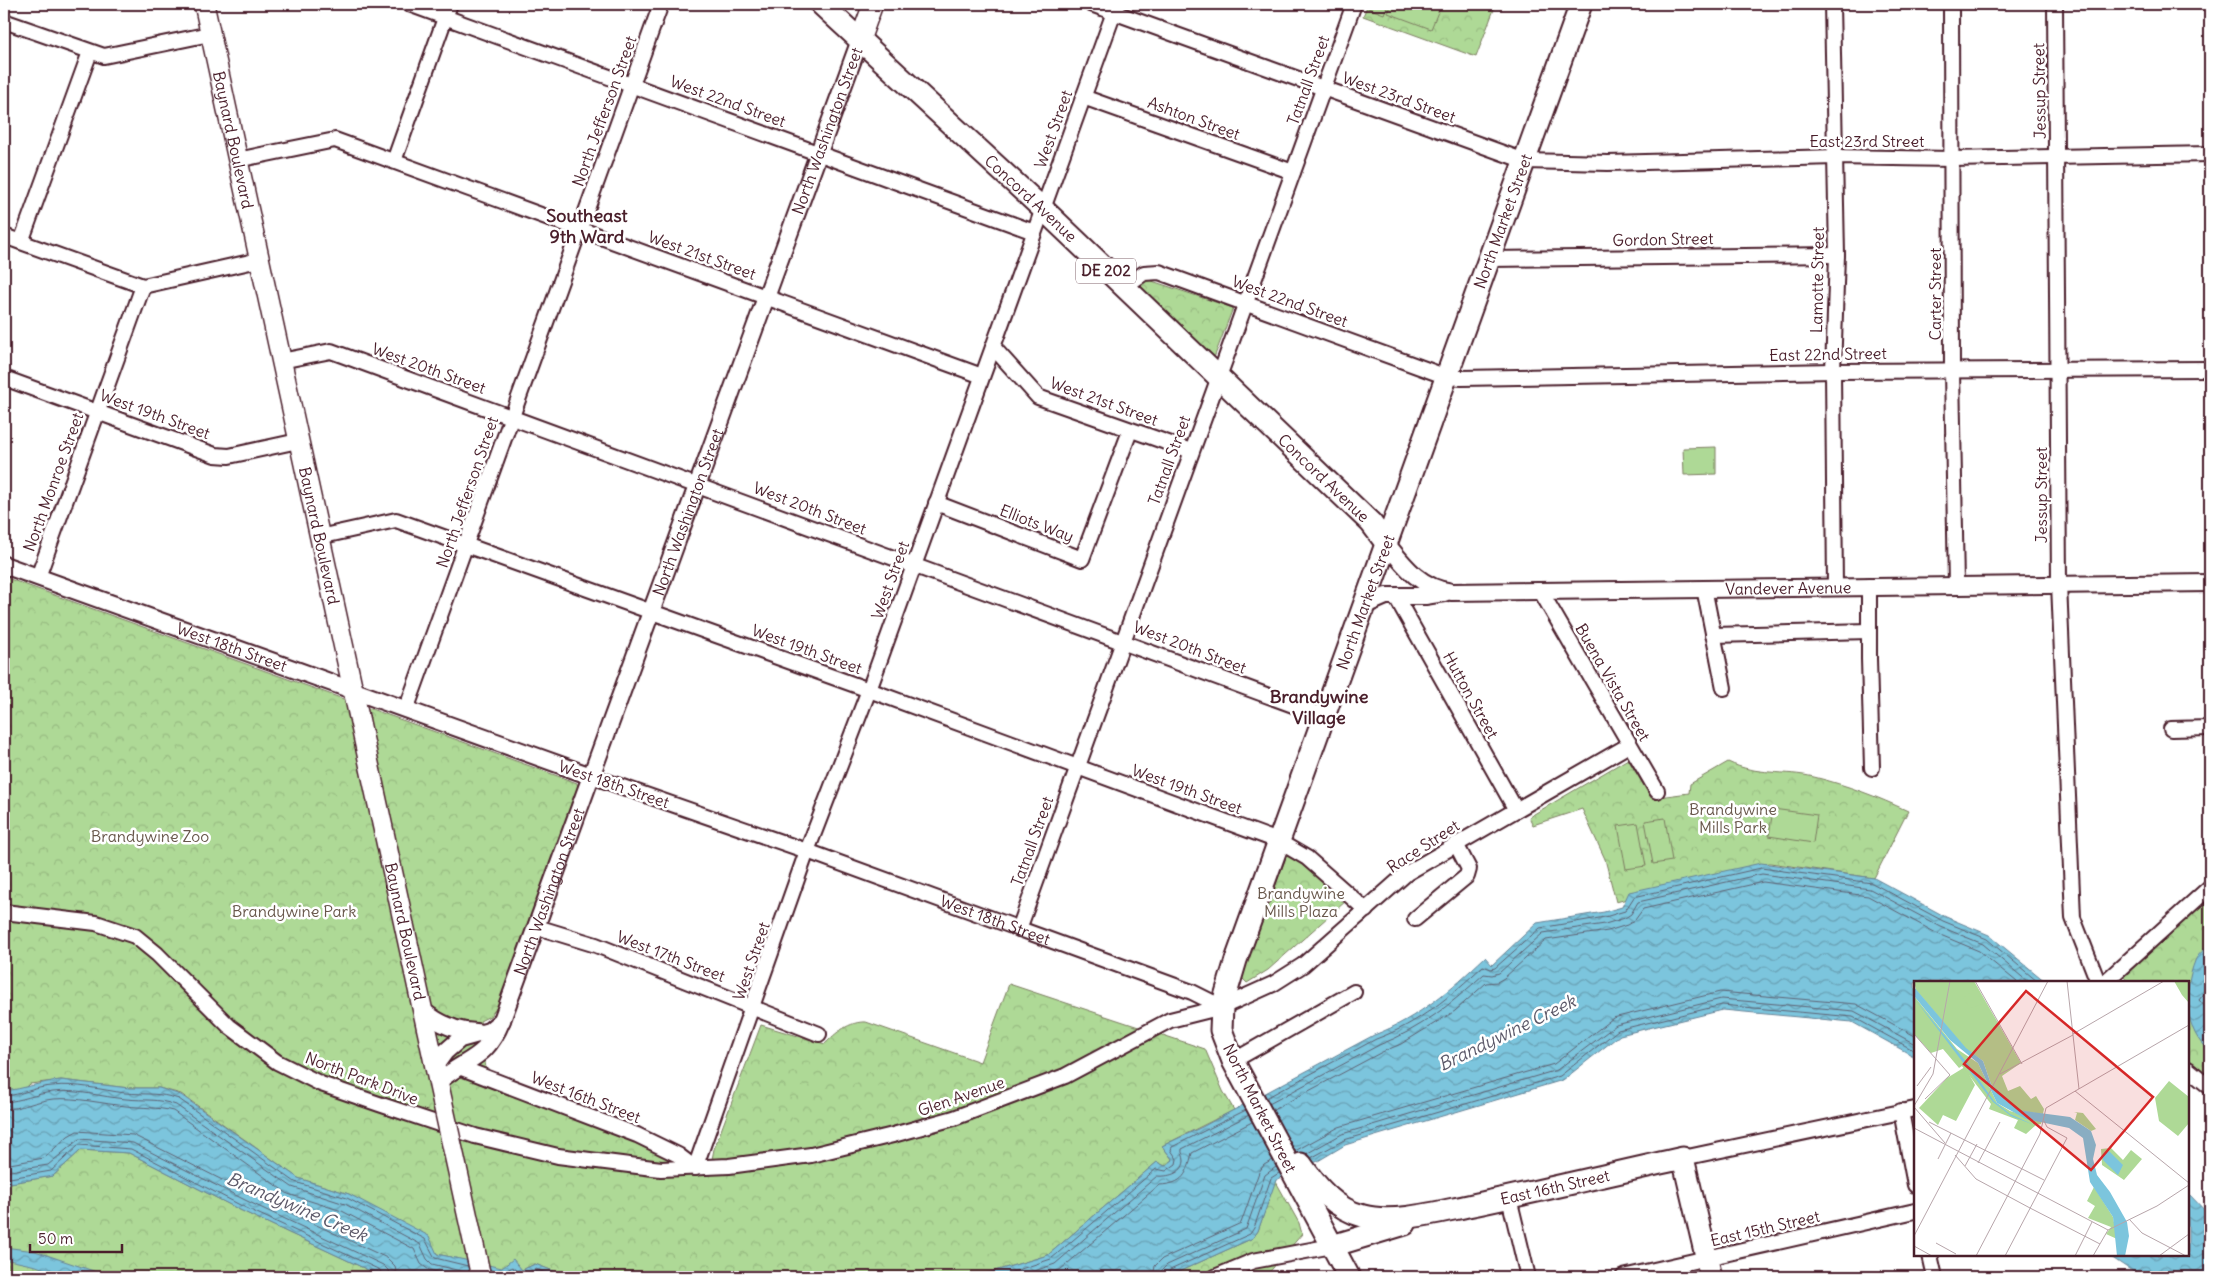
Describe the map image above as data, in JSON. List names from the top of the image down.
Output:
{
  "streets": {
    "main road": [
      "North Washington Street",
      "Baynard Boulevard",
      "Concord Avenue",
      "North Market Street",
      "DE 202",
      "East 16th Street"
    ],
    "street": [
      "Tatnall Street",
      "Jessup Street",
      "West 23rd Street",
      "West 22nd Street",
      "North Jefferson Street",
      "Ashton Street",
      "West Street",
      "East 23rd Street",
      "Gordon Street",
      "West 21st Street",
      "Lamotte Street",
      "Carter Street",
      "East 22nd Street",
      "West 20th Street",
      "West 19th Street",
      "North Monroe Street",
      "Elliots Way",
      "Vandever Avenue",
      "West 18th Street",
      "Buena Vista Street",
      "Hutton Street",
      "Race Street",
      "West 17th Street",
      "North Park Drive",
      "Glen Avenue",
      "West 16th Street",
      "East 15th Street"
    ]
  },
  "crossings": [
    ["Tatnall Street", "West 23rd Street"],
    ["Tatnall Street", "West 22nd Street"],
    ["Tatnall Street", "Ashton Street"],
    ["Tatnall Street", "Concord Avenue"],
    ["Tatnall Street", "West 21st Street"],
    ["Tatnall Street", "West 20th Street"],
    ["Tatnall Street", "West 19th Street"],
    ["Tatnall Street", "West 18th Street"],
    ["Jessup Street", "East 23rd Street"],
    ["Jessup Street", "East 22nd Street"],
    ["Jessup Street", "Vandever Avenue"],
    ["West 23rd Street", "West Street"],
    ["West 23rd Street", "East 23rd Street"],
    ["West 23rd Street", "North Market Street"],
    ["West 22nd Street", "North Jefferson Street"],
    ["West 22nd Street", "West Street"],
    ["West 22nd Street", "North Washington Street"],
    ["West 22nd Street", "Concord Avenue"],
    ["West 22nd Street", "North Market Street"],
    ["West 22nd Street", "East 22nd Street"],
    ["North Jefferson Street", "West 21st Street"],
    ["North Jefferson Street", "West 20th Street"],
    ["North Jefferson Street", "West 19th Street"],
    ["North Jefferson Street", "West 18th Street"],
    ["Ashton Street", "West Street"],
    ["West Street", "Concord Avenue"],
    ["West Street", "West 21st Street"],
    ["West Street", "West 20th Street"],
    ["West Street", "West 19th Street"],
    ["West Street", "Elliots Way"],
    ["West Street", "West 18th Street"],
    ["West Street", "West 17th Street"],
    ["West Street", "North Park Drive"],
    ["West Street", "Glen Avenue"],
    ["West Street", "West 16th Street"],
    ["North Washington Street", "Baynard Boulevard"],
    ["North Washington Street", "Concord Avenue"],
    ["North Washington Street", "West 21st Street"],
    ["North Washington Street", "West 20th Street"],
    ["North Washington Street", "West 19th Street"],
    ["North Washington Street", "West 18th Street"],
    ["North Washington Street", "West 17th Street"],
    ["North Washington Street", "West 16th Street"],
    ["Baynard Boulevard", "West 21st Street"],
    ["Baynard Boulevard", "West 20th Street"],
    ["Baynard Boulevard", "West 19th Street"],
    ["Baynard Boulevard", "West 18th Street"],
    ["East 23rd Street", "North Market Street"],
    ["East 23rd Street", "Lamotte Street"],
    ["East 23rd Street", "Carter Street"],
    ["Concord Avenue", "North Market Street"],
    ["Concord Avenue", "Vandever Avenue"],
    ["North Market Street", "Gordon Street"],
    ["North Market Street", "East 22nd Street"],
    ["North Market Street", "West 20th Street"],
    ["North Market Street", "West 19th Street"],
    ["North Market Street", "Vandever Avenue"],
    ["North Market Street", "West 18th Street"],
    ["North Market Street", "Race Street"],
    ["North Market Street", "Glen Avenue"],
    ["North Market Street", "East 16th Street"],
    ["Gordon Street", "Lamotte Street"],
    ["West 21st Street", "Elliots Way"],
    ["Lamotte Street", "East 22nd Street"],
    ["Lamotte Street", "Vandever Avenue"],
    ["Carter Street", "East 22nd Street"],
    ["Carter Street", "Vandever Avenue"],
    ["West 19th Street", "North Monroe Street"],
    ["West 19th Street", "Race Street"],
    ["North Monroe Street", "West 18th Street"],
    ["Vandever Avenue", "Buena Vista Street"],
    ["West 18th Street", "Race Street"],
    ["West 18th Street", "Glen Avenue"],
    ["Buena Vista Street", "Race Street"],
    ["Hutton Street", "Race Street"],
    ["Race Street", "Glen Avenue"],
    ["North Park Drive", "Glen Avenue"],
    ["North Park Drive", "West 16th Street"],
    ["Glen Avenue", "West 16th Street"]
  ],
  "districts": ["Southeast 9th Ward", "Brandywine Village"],
  "water": ["Brandywine Creek"],
  "parks": [
    "Brandywine Mills Park",
    "Brandywine Zoo",
    "Brandywine Mills Plaza",
    "Brandywine Park"
  ],
  "scale_bar": "50 m"
}
